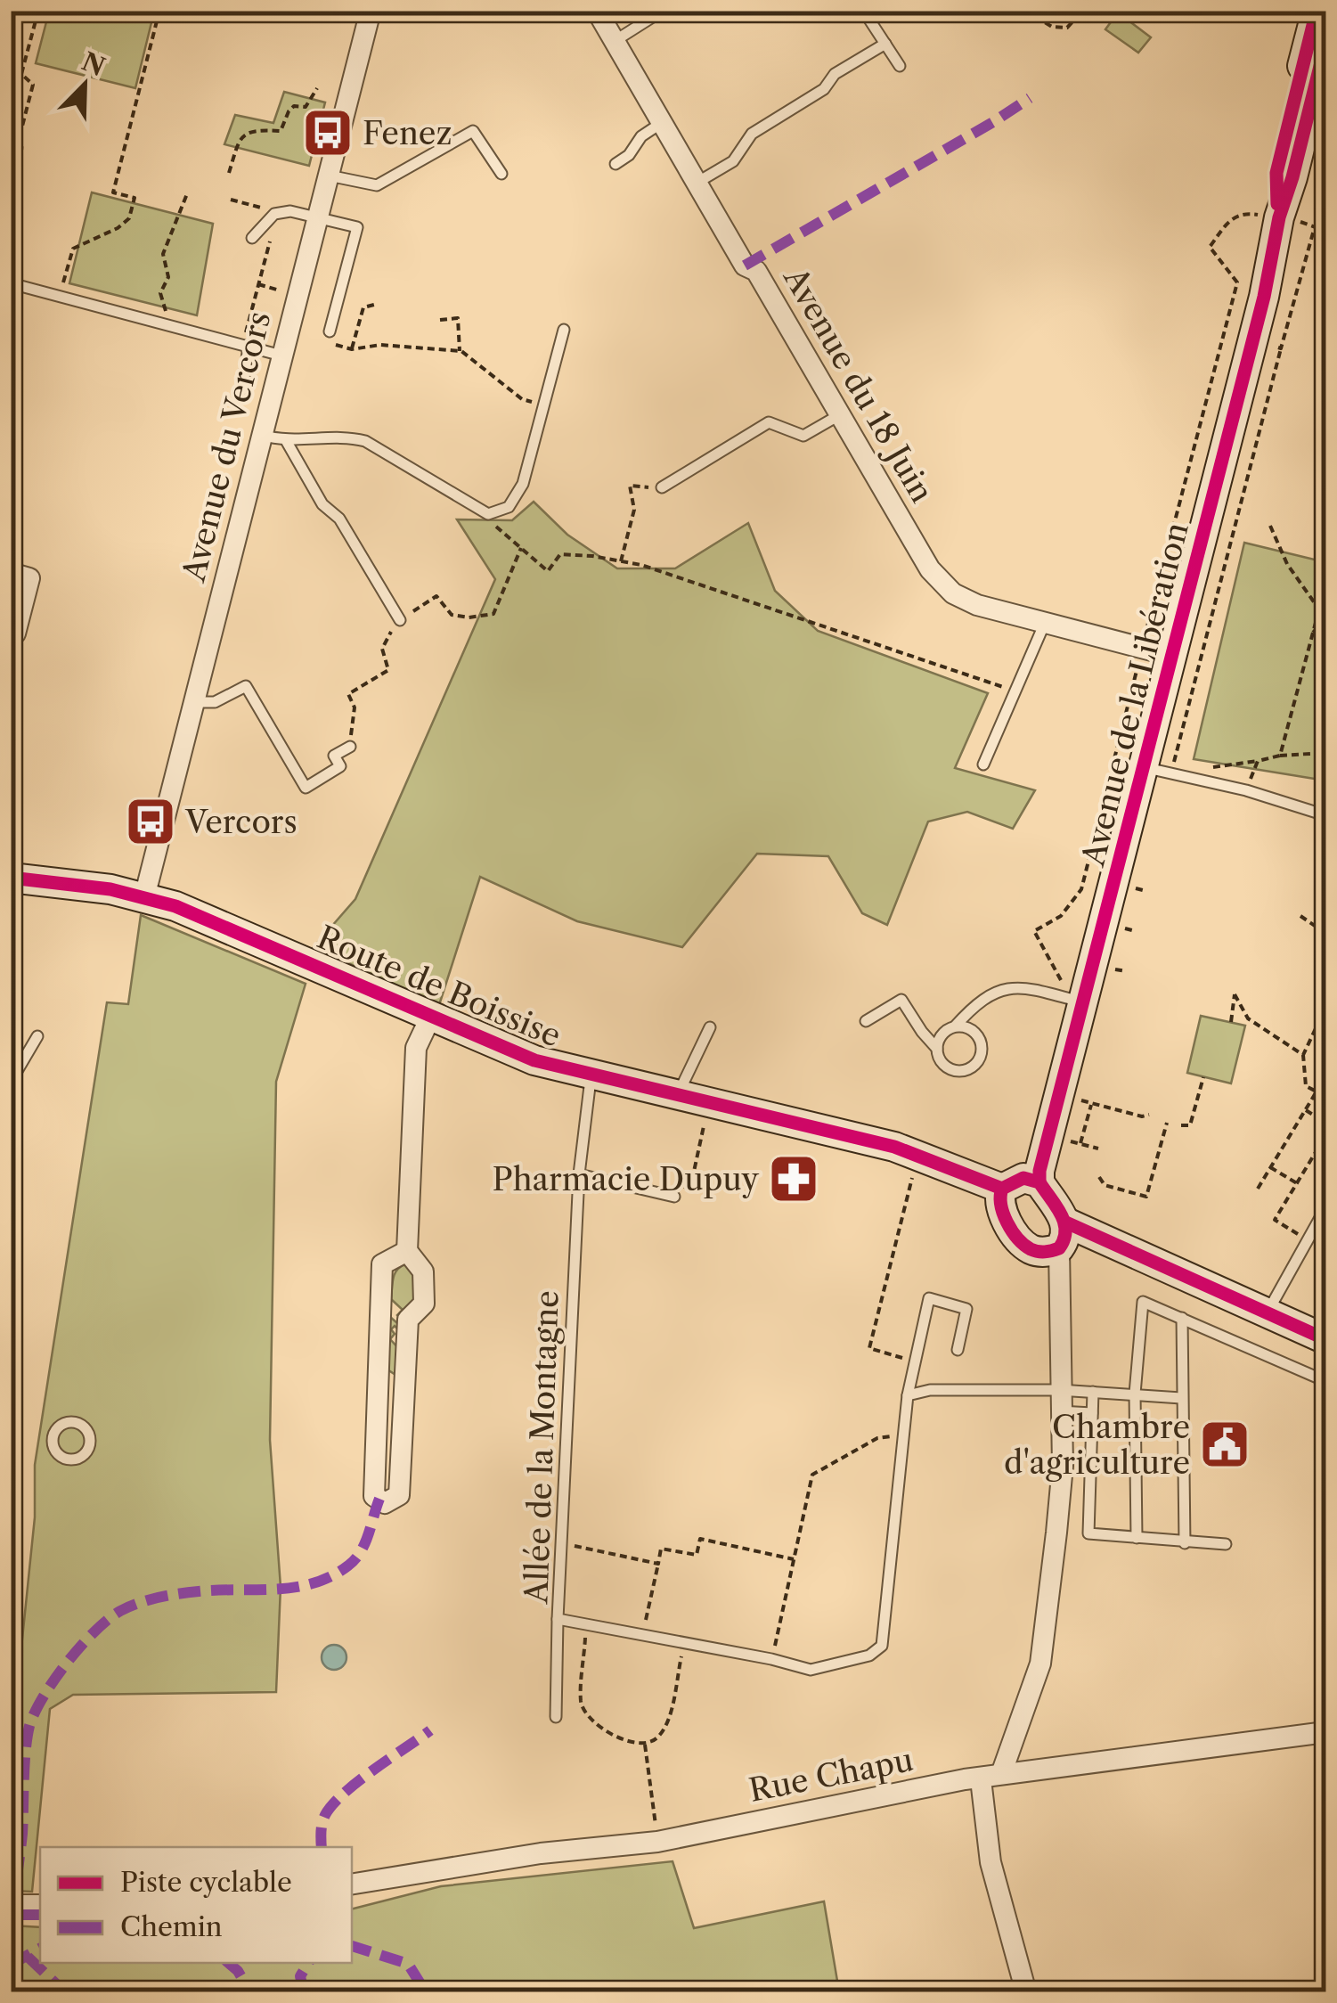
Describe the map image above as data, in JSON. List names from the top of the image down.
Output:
{
  "streets": {
    "street": [
      "Avenue du 18 Juin",
      "Avenue du Vercors",
      "Avenue de la Libération",
      "Route de Boissise",
      "Rue Chapu"
    ],
    "lane": ["Allée de la Montagne"]
  },
  "crossings": [
    ["Avenue du 18 Juin", "Avenue de la Libération"],
    ["Avenue du Vercors", "Route de Boissise"],
    ["Route de Boissise", "Allée de la Montagne"]
  ],
  "places": {
    "bus stop": ["Fenez", "Vercors"],
    "pharmacy": ["Pharmacie Dupuy"],
    "public building": ["Chambre d'agriculture"]
  },
  "legend": ["Piste cyclable", "Chemin"],
  "north": "top right"
}
